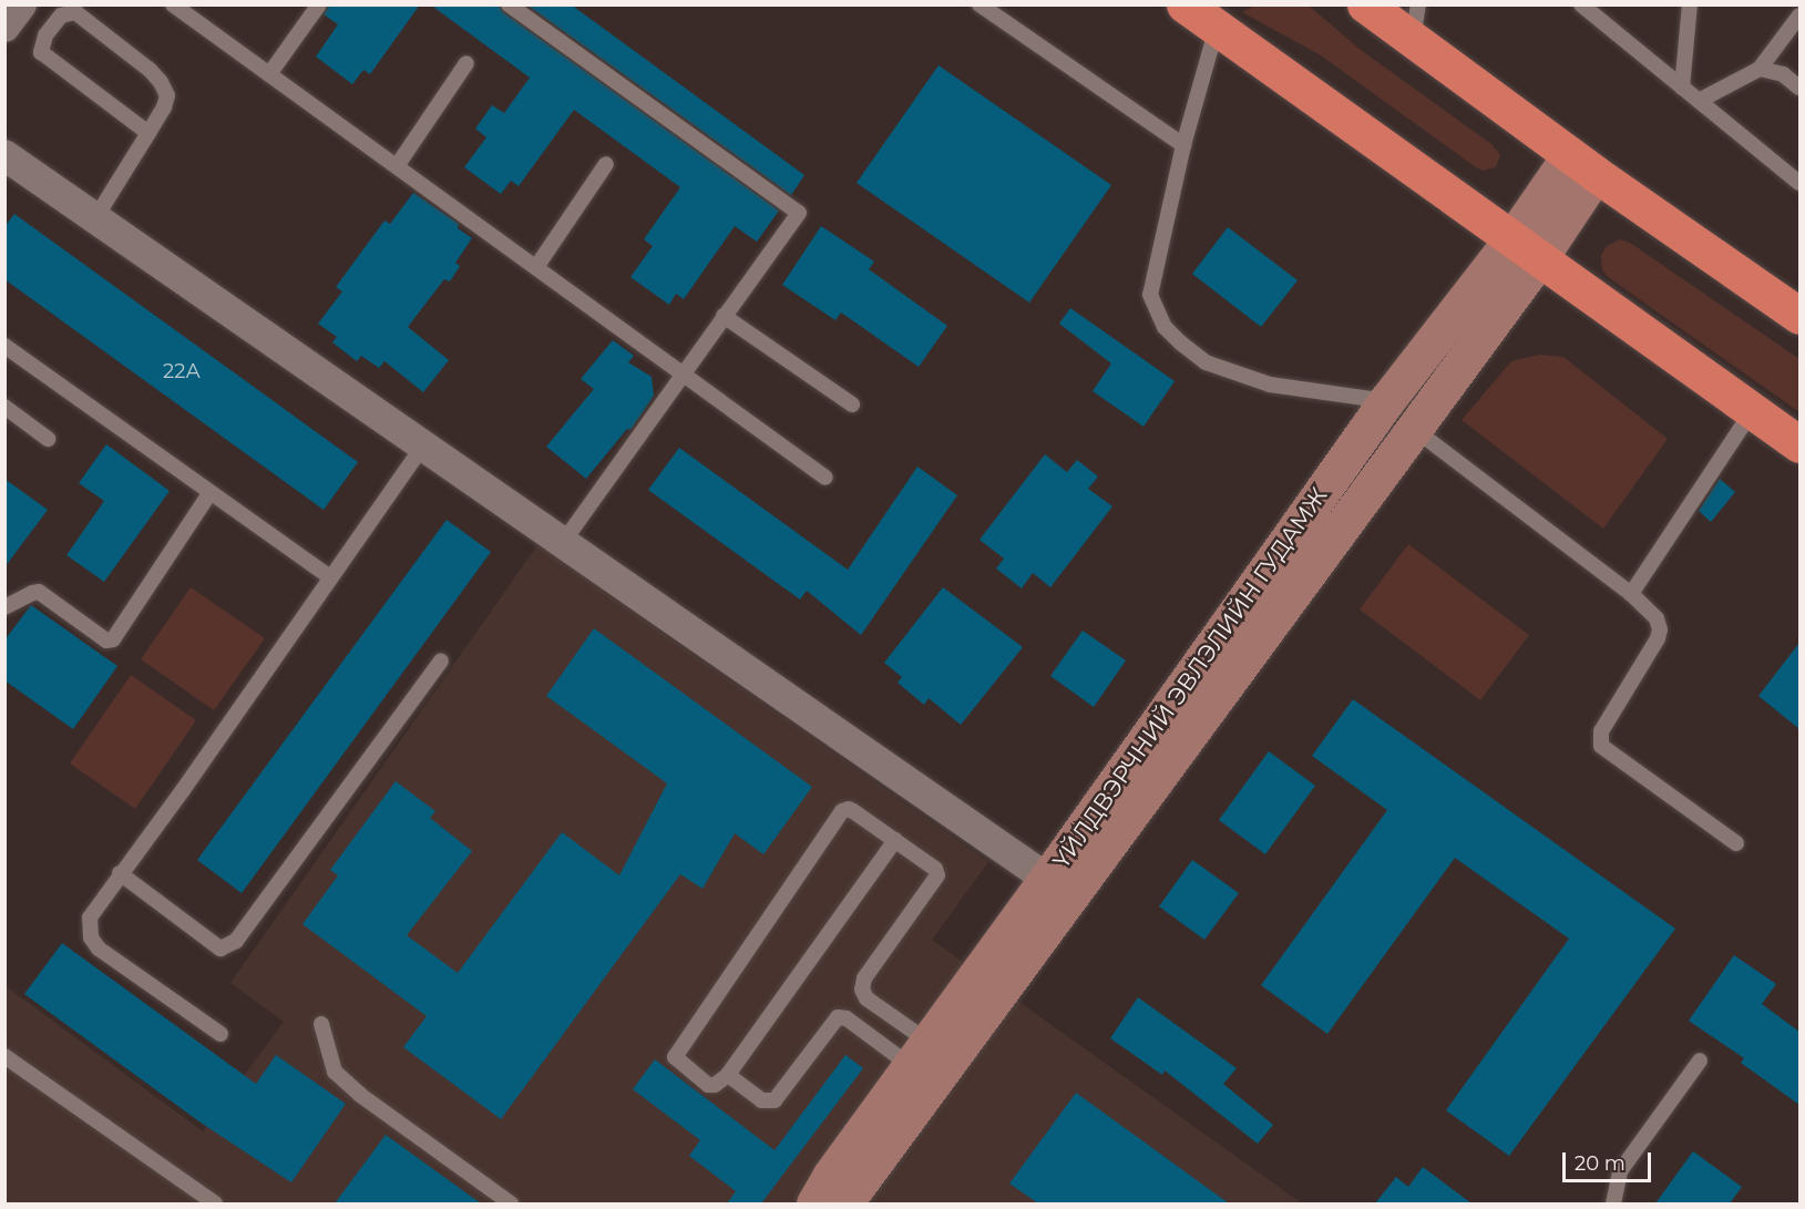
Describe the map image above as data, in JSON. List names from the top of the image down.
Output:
{
  "streets": {
    "main road": ["ҮЙЛДВЭРЧНИЙ ЭВЛЭЛИЙН ГУДАМЖ"]
  },
  "house_numbers": ["22А"],
  "scale_bar": "20 m"
}
